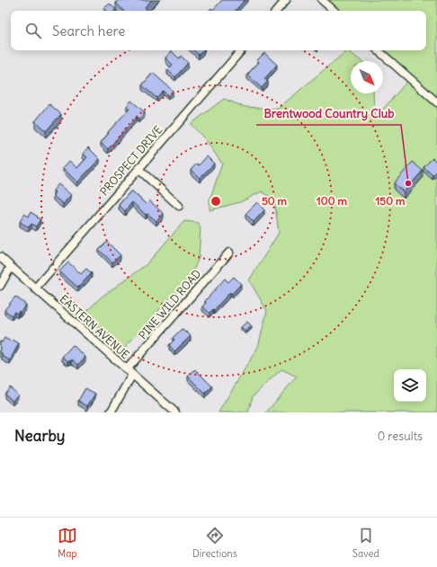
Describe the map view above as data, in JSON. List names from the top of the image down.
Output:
{
  "streets": {
    "street": ["PROSPECT DRIVE", "PINE WILD ROAD", "EASTERN AVENUE"]
  },
  "crossings": [
    ["PROSPECT DRIVE", "EASTERN AVENUE"],
    ["PINE WILD ROAD", "EASTERN AVENUE"]
  ],
  "places": ["Brentwood Country Club"],
  "north": "bottom right",
  "page": {
    "search": "Search here",
    "heading": ["Nearby", "0 results"],
    "nav": ["Map", "Directions", "Saved"]
  },
  "rings": ["50 m", "100 m", "150 m"]
}
